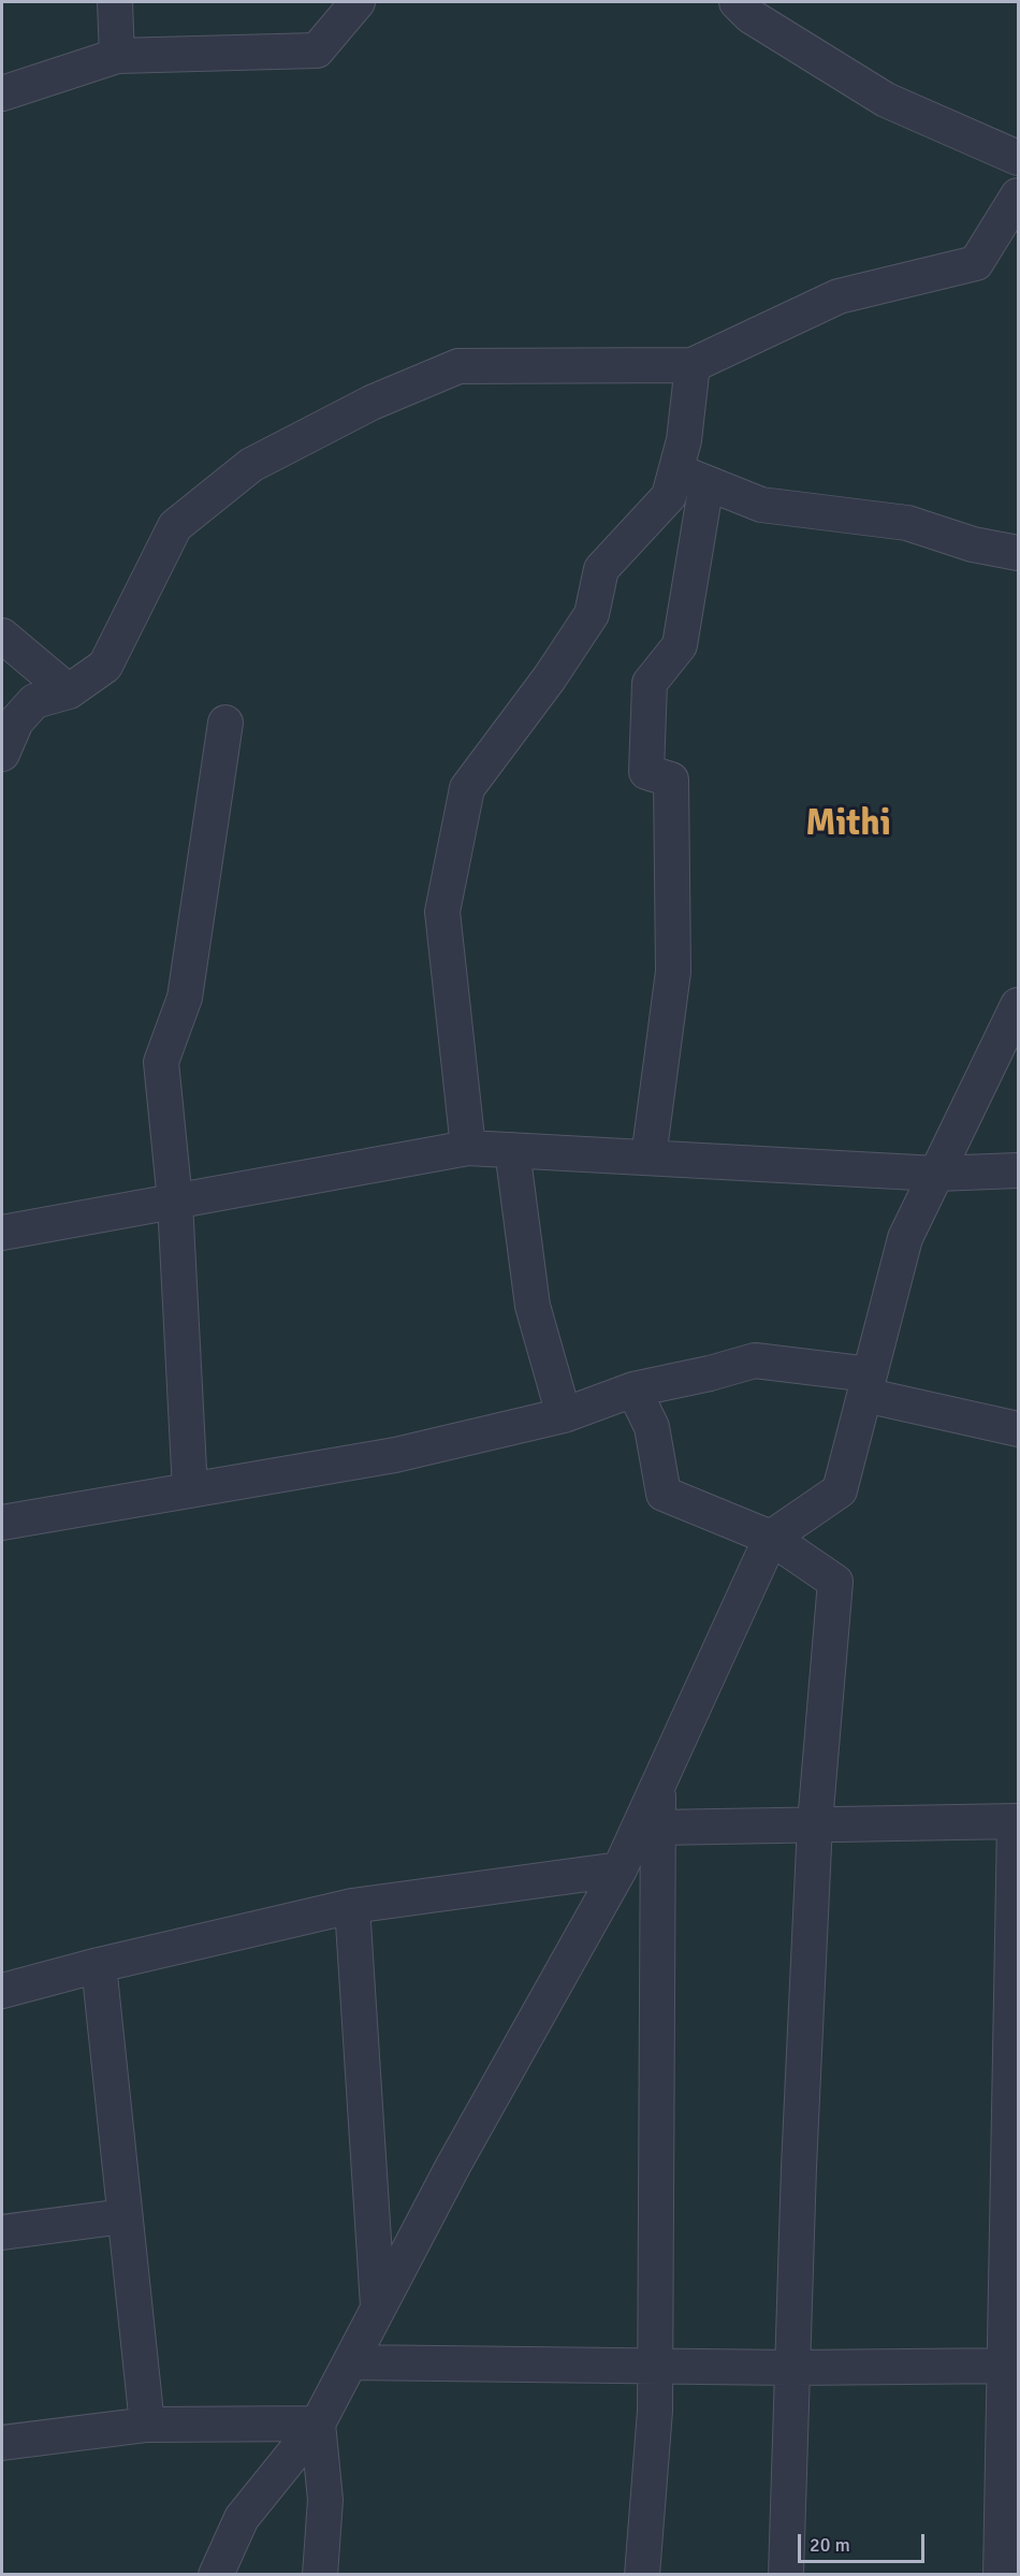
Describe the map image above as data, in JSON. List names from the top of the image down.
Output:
{
  "districts": ["Mithi"],
  "scale_bar": "20 m"
}
